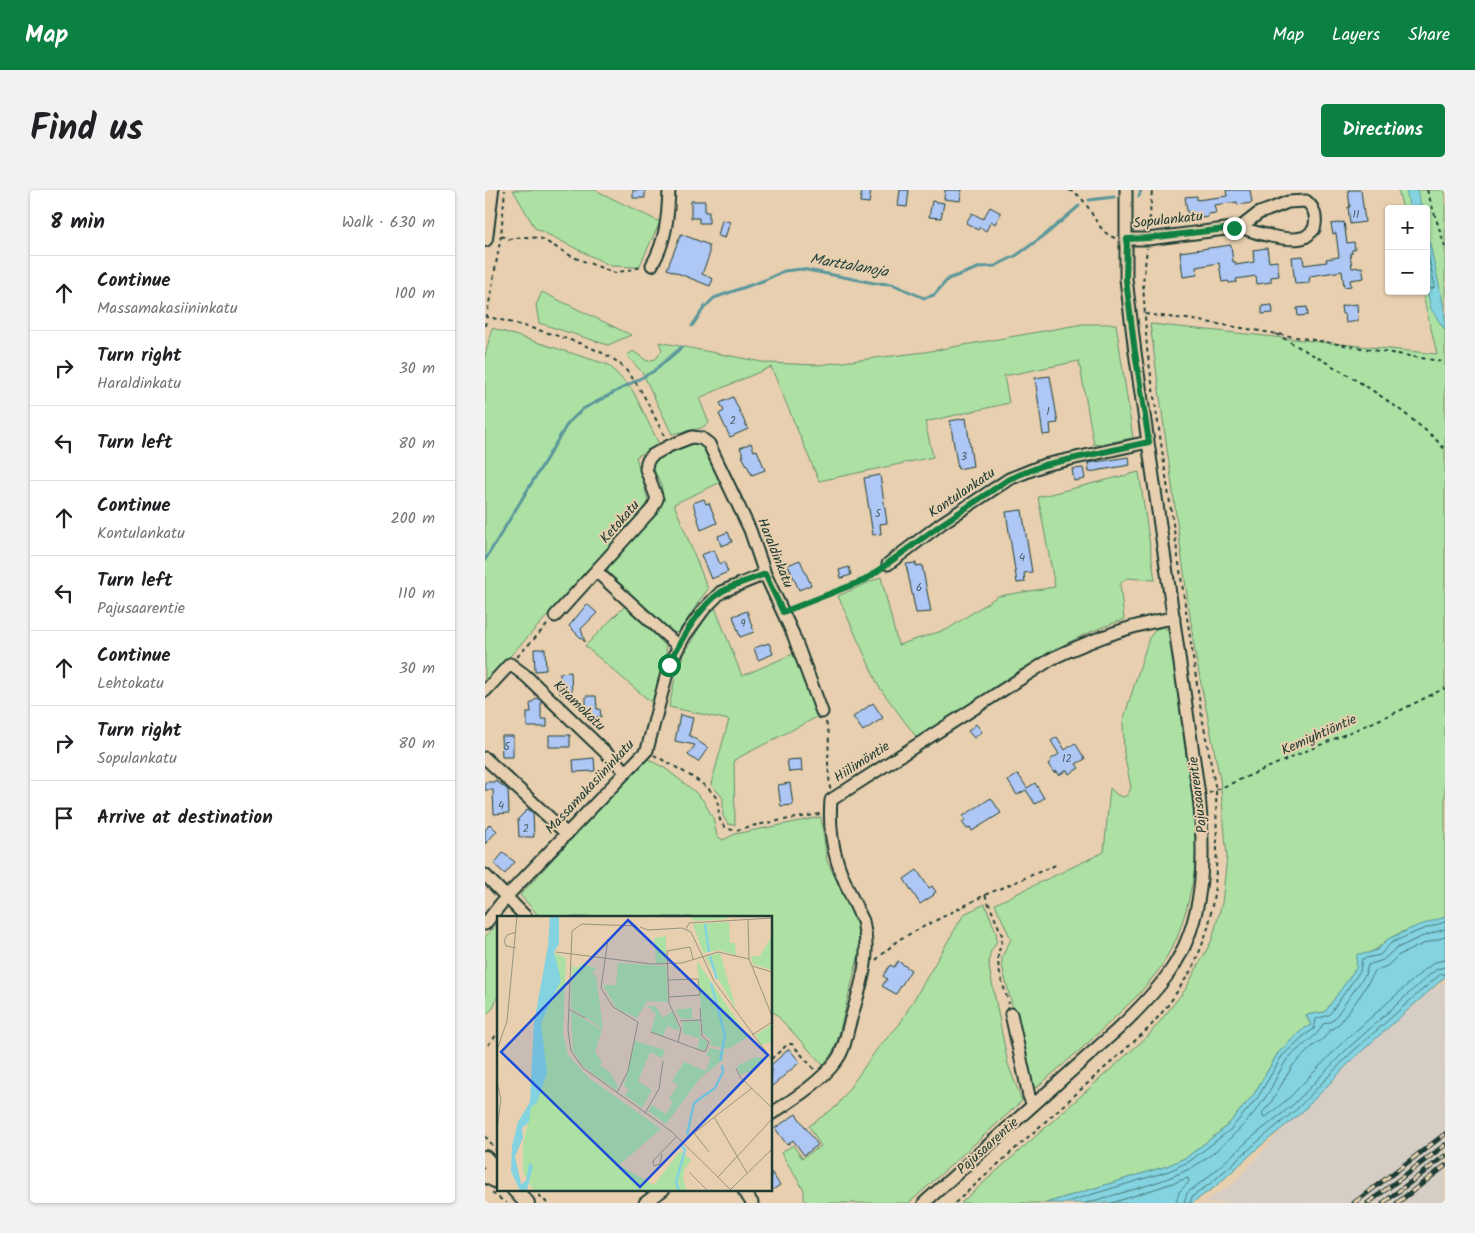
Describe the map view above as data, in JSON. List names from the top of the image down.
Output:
{
  "streets": {
    "street": [
      "Sopulankatu",
      "Kontulankatu",
      "Ketokatu",
      "Haraldinkatu",
      "Kiramokatu",
      "Hiilimöntie",
      "Massamakasiininkatu",
      "Pajusaarentie"
    ],
    "path": ["Kemiyhtiöntie"]
  },
  "crossings": [
    ["Sopulankatu", "Pajusaarentie"],
    ["Kontulankatu", "Pajusaarentie"],
    ["Ketokatu", "Haraldinkatu"],
    ["Haraldinkatu", "Massamakasiininkatu"],
    ["Kiramokatu", "Massamakasiininkatu"],
    ["Kemiyhtiöntie", "Pajusaarentie"],
    ["Hiilimöntie", "Pajusaarentie"]
  ],
  "water": ["Marttalanoja"],
  "house_numbers": [
    "11",
    "1",
    "2",
    "3",
    "5",
    "4",
    "6",
    "9",
    "5",
    "12",
    "4",
    "2"
  ],
  "page": {
    "header": "Map",
    "nav": ["Map", "Layers", "Share"],
    "title": "Find us",
    "buttons": "Directions",
    "heading": ["8 min", "Walk · 630 m"],
    "map_buttons": ["+", "−"],
    "list": [
      ["Continue", "Massamakasiininkatu", "100 m"],
      ["Turn right", "Haraldinkatu", "30 m"],
      ["Turn left", "80 m"],
      ["Continue", "Kontulankatu", "200 m"],
      ["Turn left", "Pajusaarentie", "110 m"],
      ["Continue", "Lehtokatu", "30 m"],
      ["Turn right", "Sopulankatu", "80 m"],
      "Arrive at destination"
    ]
  }
}
